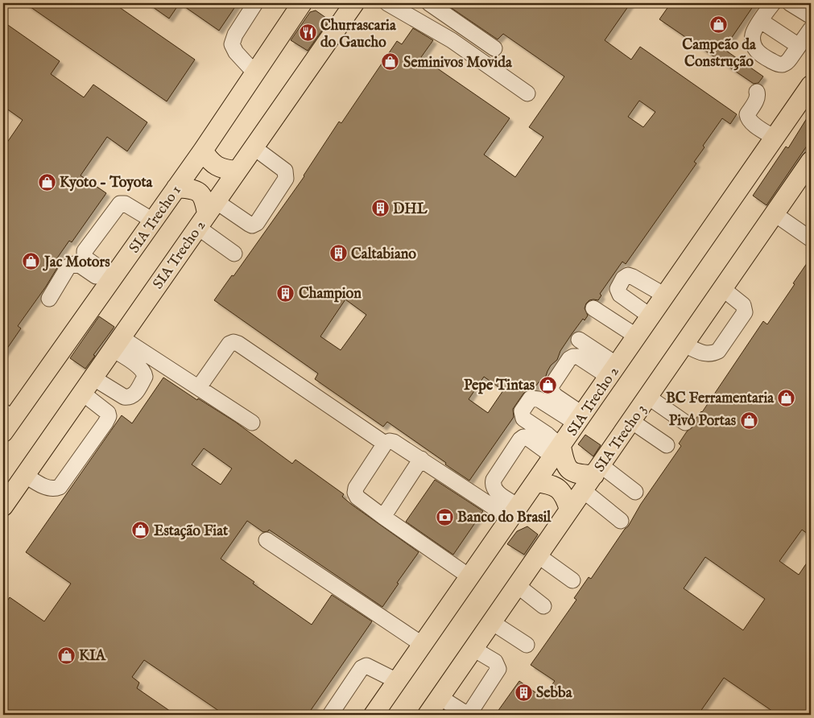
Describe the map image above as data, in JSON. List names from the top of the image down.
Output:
{
  "streets": {
    "main road": ["SIA Trecho 1", "SIA Trecho 2", "SIA Trecho 3"]
  },
  "places": {
    "shop": [
      "Campeão da Construção",
      "Seminivos Movida",
      "Kyoto - Toyota",
      "Jac Motors",
      "Pepe Tintas",
      "BC Ferramentaria",
      "Pivô Portas",
      "Estação Fiat",
      "KIA"
    ],
    "restaurant": ["Churrascaria do Gaucho"],
    "building": [
      "DHL",
      "Caltabiano",
      "Champion",
      "Sebba"
    ],
    "bank": ["Banco do Brasil"]
  }
}
